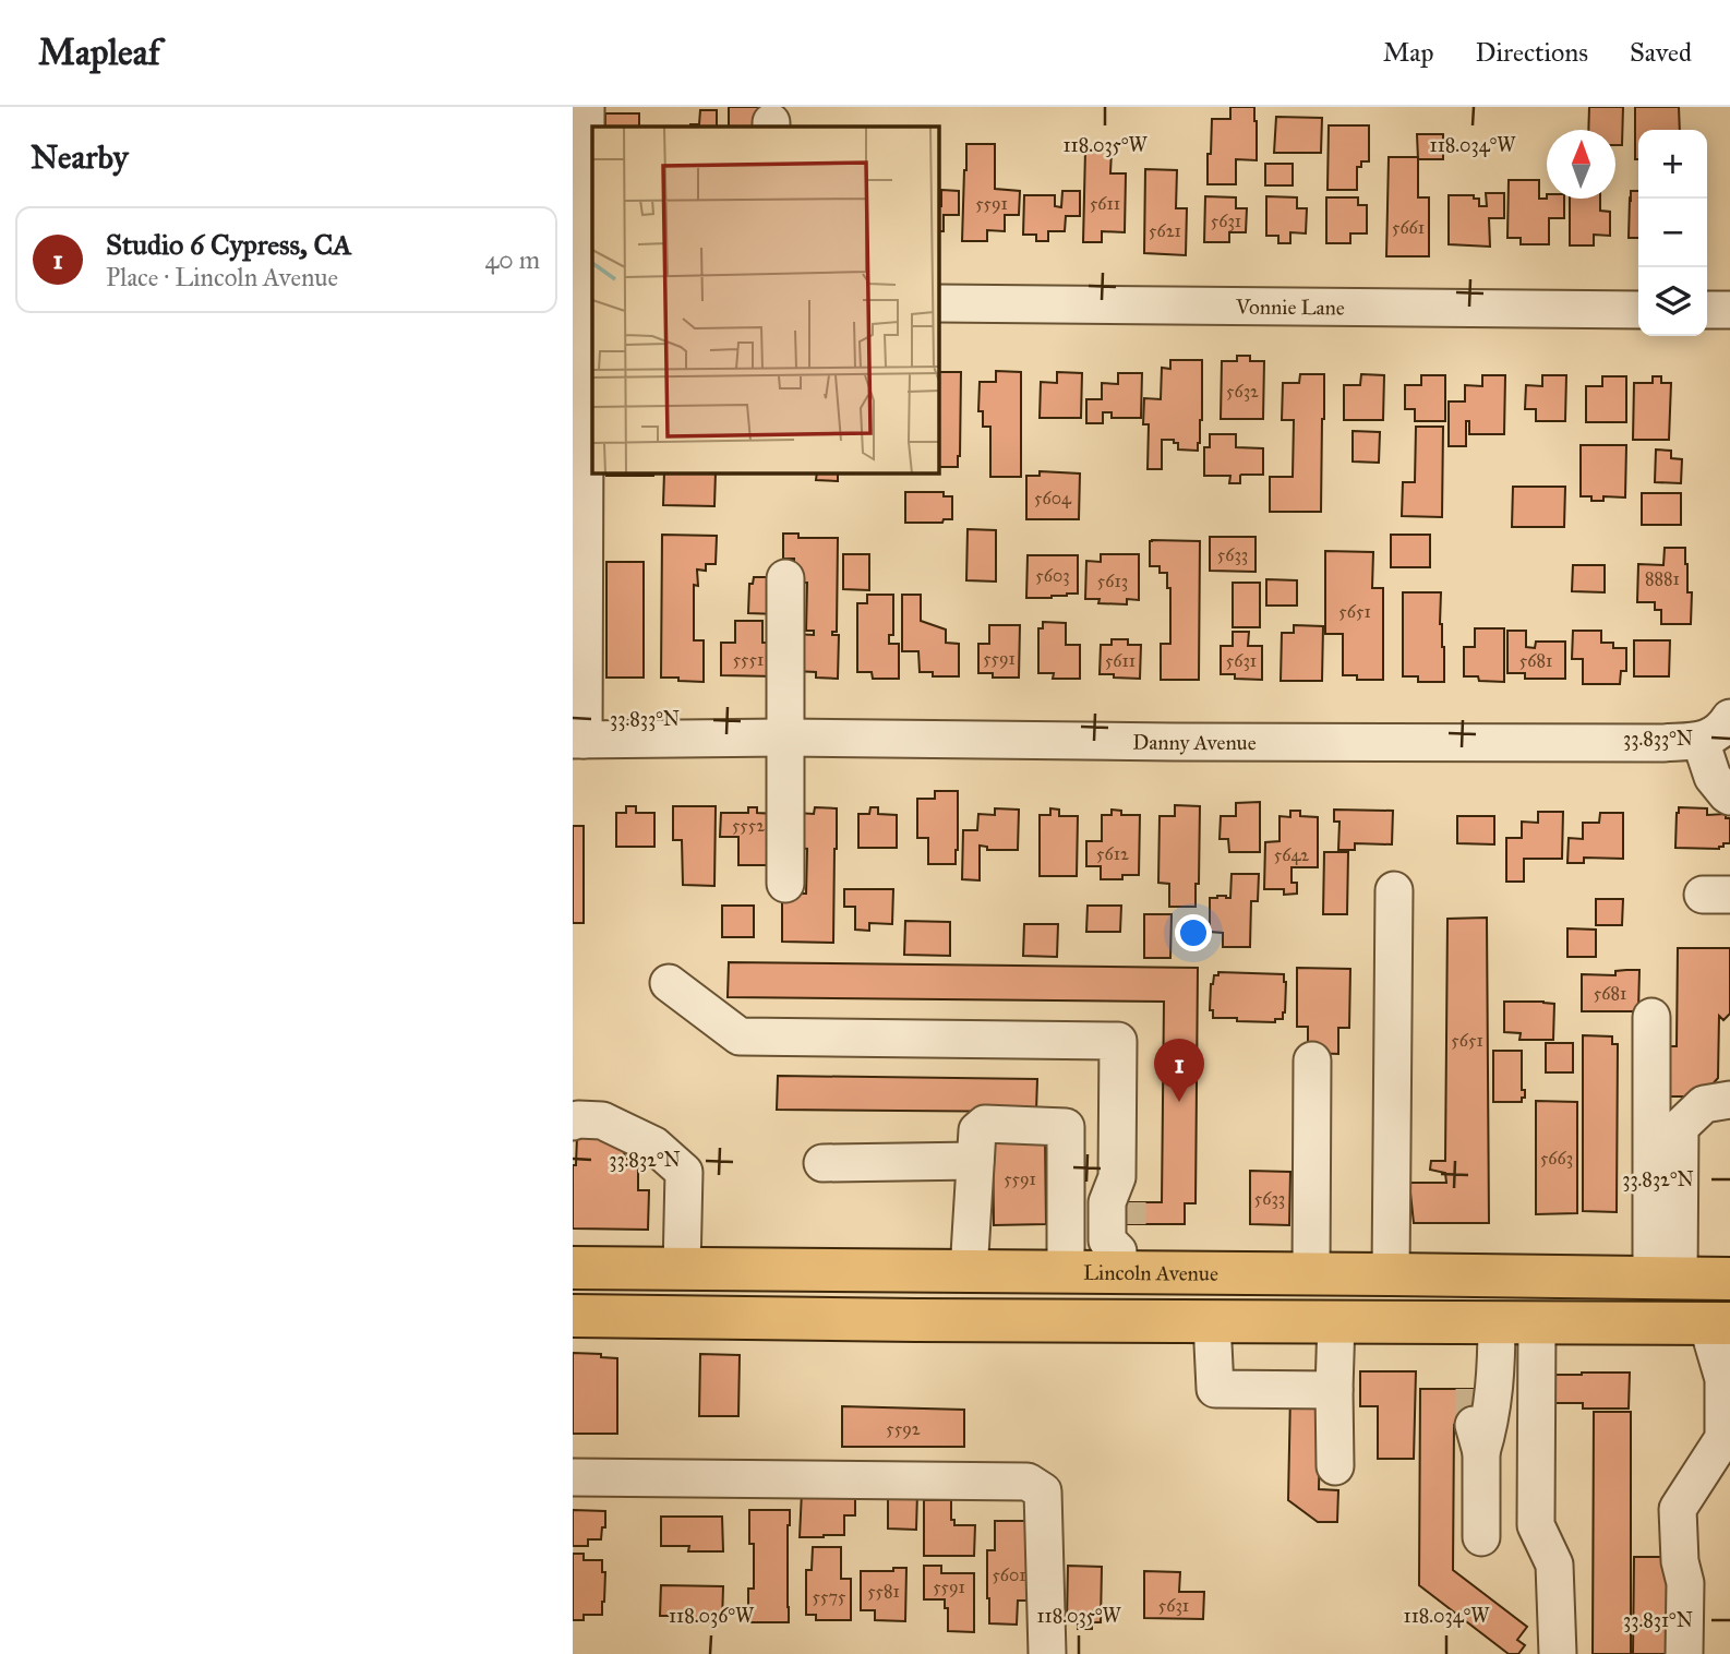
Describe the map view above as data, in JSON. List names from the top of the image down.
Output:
{
  "streets": {
    "main road": ["Lincoln Avenue"],
    "street": ["Vonnie Lane", "Danny Avenue"]
  },
  "house_numbers": [
    "5591",
    "5611",
    "5631",
    "5661",
    "5621",
    "5632",
    "5604",
    "5633",
    "5603",
    "8881",
    "5613",
    "5651",
    "5591",
    "5551",
    "5611",
    "5631",
    "5681",
    "5552",
    "5612",
    "5642",
    "5681",
    "5651",
    "5663",
    "5591",
    "5633",
    "5592",
    "5601",
    "5591",
    "5581",
    "5575",
    "5631"
  ],
  "north": "top",
  "page": {
    "header": "Mapleaf",
    "nav": ["Map", "Directions", "Saved"],
    "heading": "Nearby",
    "map_buttons": ["+", "−"],
    "list": [
      {
        "mark": "1",
        "name": "Studio 6 Cypress, CA",
        "note": "Place · Lincoln Avenue",
        "value": "40 m"
      }
    ],
    "pins": "1"
  },
  "coordinates": [
    "118.035°W",
    "118.034°W",
    "33.833°N",
    "33.832°N",
    "118.036°W",
    "33.831°N"
  ]
}
